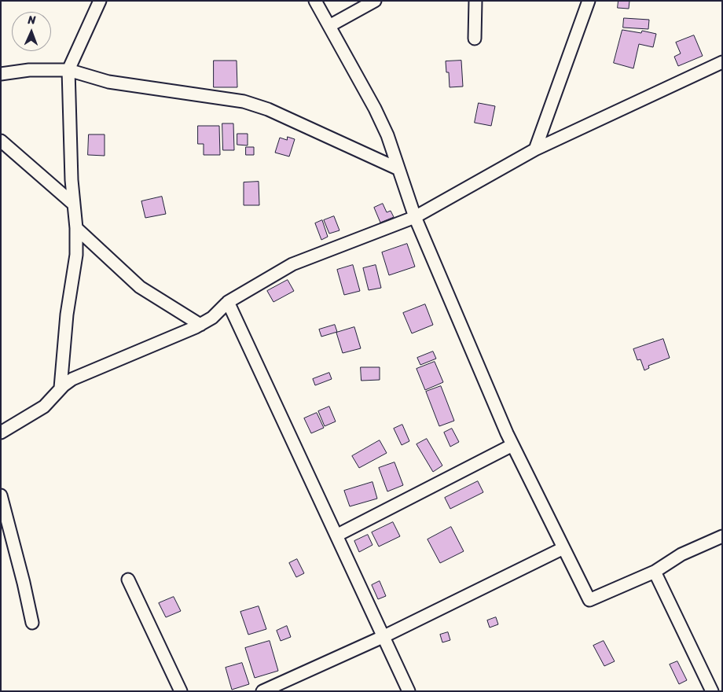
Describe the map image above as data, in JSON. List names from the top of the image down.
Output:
{
  "north": "top"
}
